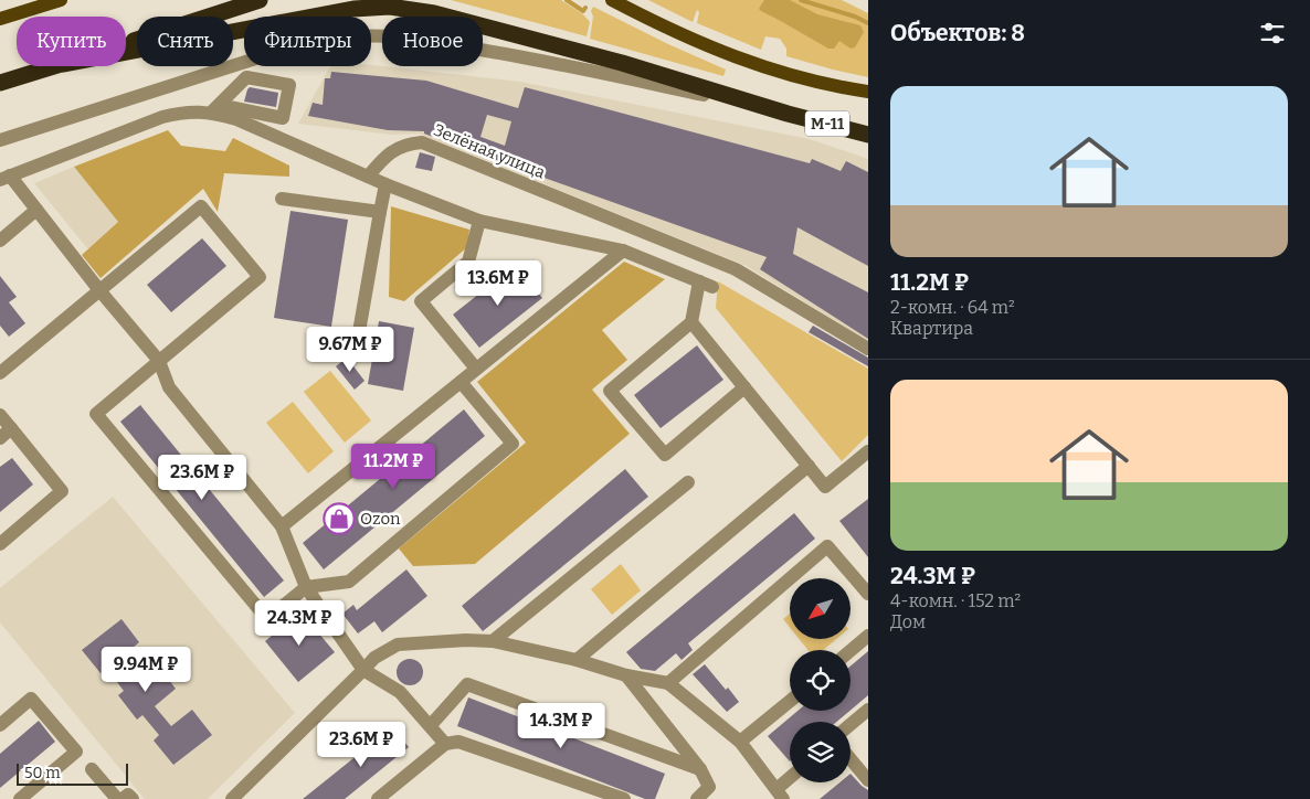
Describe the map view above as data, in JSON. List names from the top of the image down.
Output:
{
  "streets": {
    "highway": ["М-11"],
    "street": ["Зелёная улица"]
  },
  "places": {
    "shop": ["Ozon"]
  },
  "scale_bar": "50 m",
  "north": "bottom left",
  "page": {
    "heading": "Объектов: 8",
    "chip": [
      "Купить",
      "Снять",
      "Фильтры",
      "Новое"
    ],
    "list": [
      {
        "name": "11.2M ₽",
        "note": "2-комн. · 64 m² · Квартира"
      },
      {
        "name": "24.3M ₽",
        "note": "4-комн. · 152 m² · Дом"
      }
    ],
    "price": [
      "13.6M ₽",
      "9.67M ₽",
      "11.2M ₽",
      "23.6M ₽",
      "24.3M ₽",
      "9.94M ₽",
      "14.3M ₽",
      "23.6M ₽"
    ],
    "scale": "50 m"
  }
}
